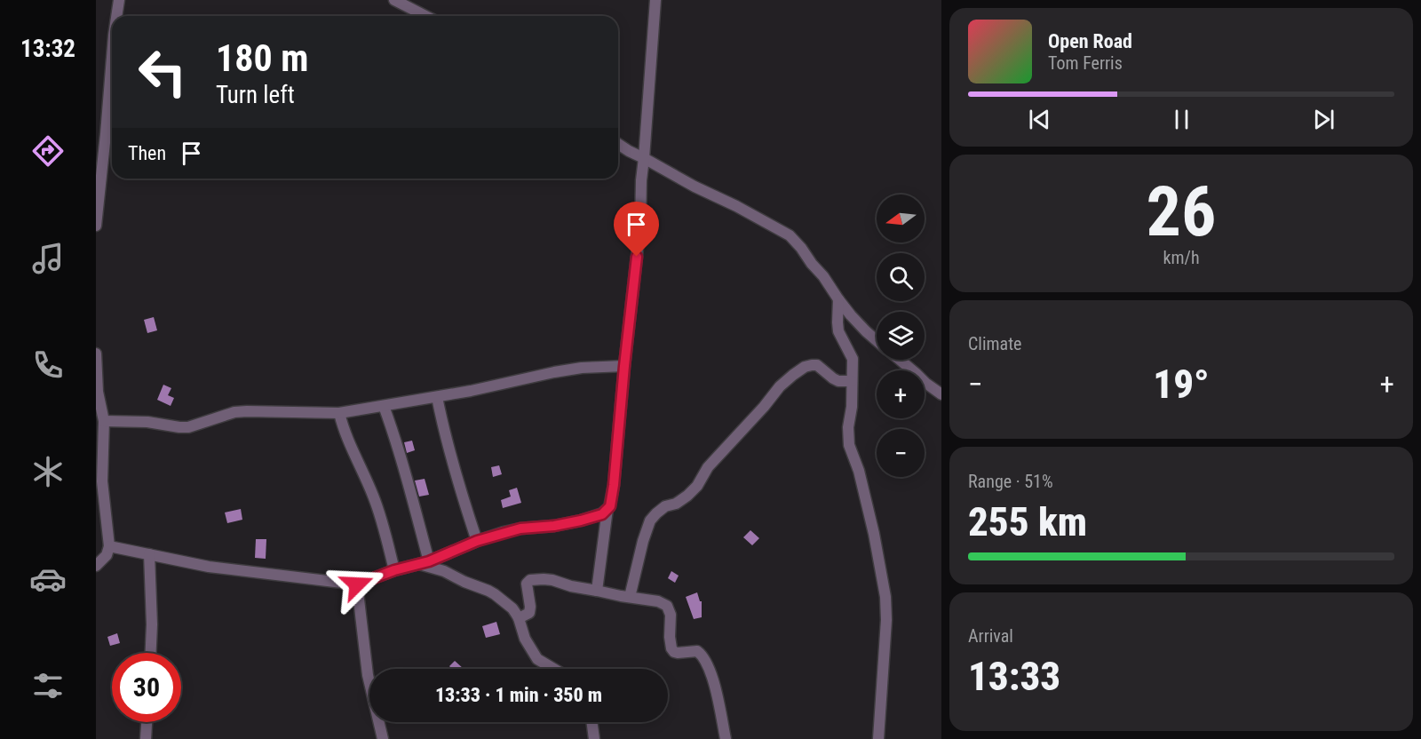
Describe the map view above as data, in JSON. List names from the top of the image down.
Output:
{
  "north": "left",
  "page": {
    "tabs": "13:32",
    "turn": ["180 m", "Turn left"],
    "song": ["Open Road", "Tom Ferris"],
    "then": "Then",
    "tile": [
      ["26", "km/h"],
      "Climate",
      ["Range · 51%", "255 km"],
      ["Arrival", "13:33"]
    ],
    "map_buttons": ["+", "−"],
    "heat": ["−", "19°", "+"],
    "limit": "30",
    "trip": "13:33 · 1 min · 350 m"
  }
}
